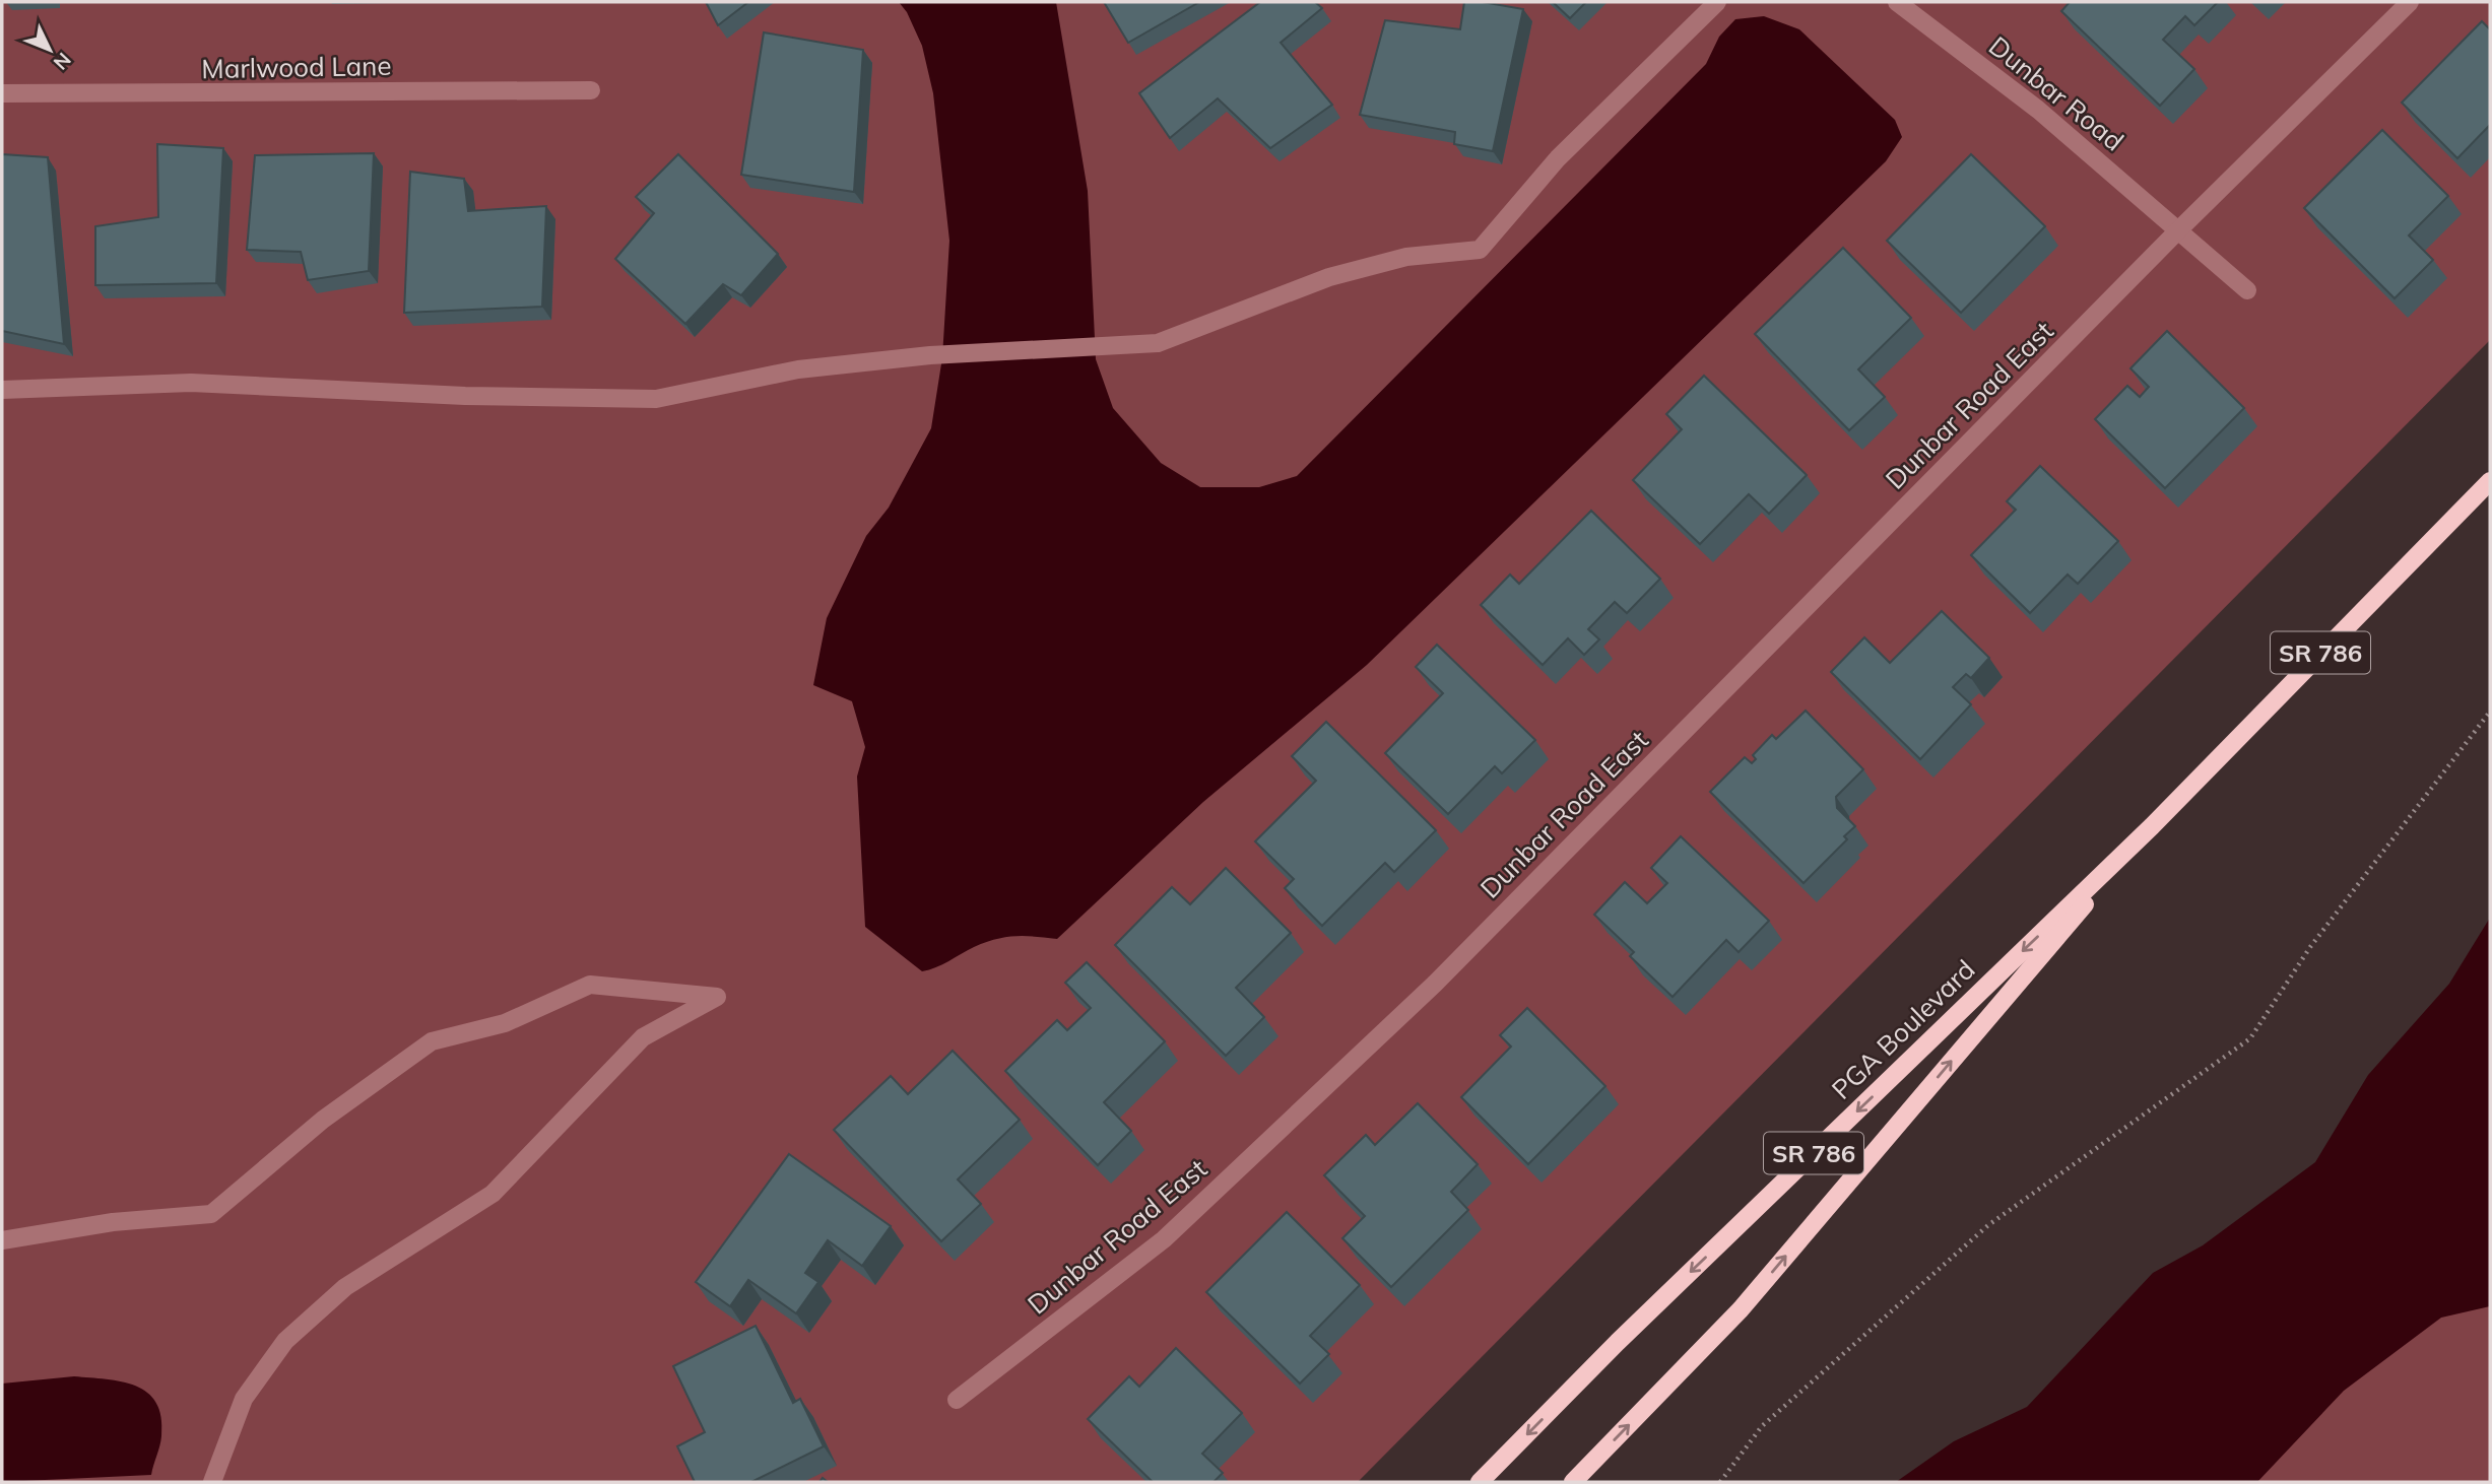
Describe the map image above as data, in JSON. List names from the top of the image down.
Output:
{
  "streets": {
    "main road": ["SR 786", "PGA Boulevard"],
    "street": ["Marlwood Lane", "Dunbar Road", "Dunbar Road East"]
  },
  "crossings": [
    ["Dunbar Road", "Dunbar Road East"]
  ],
  "north": "bottom right"
}
